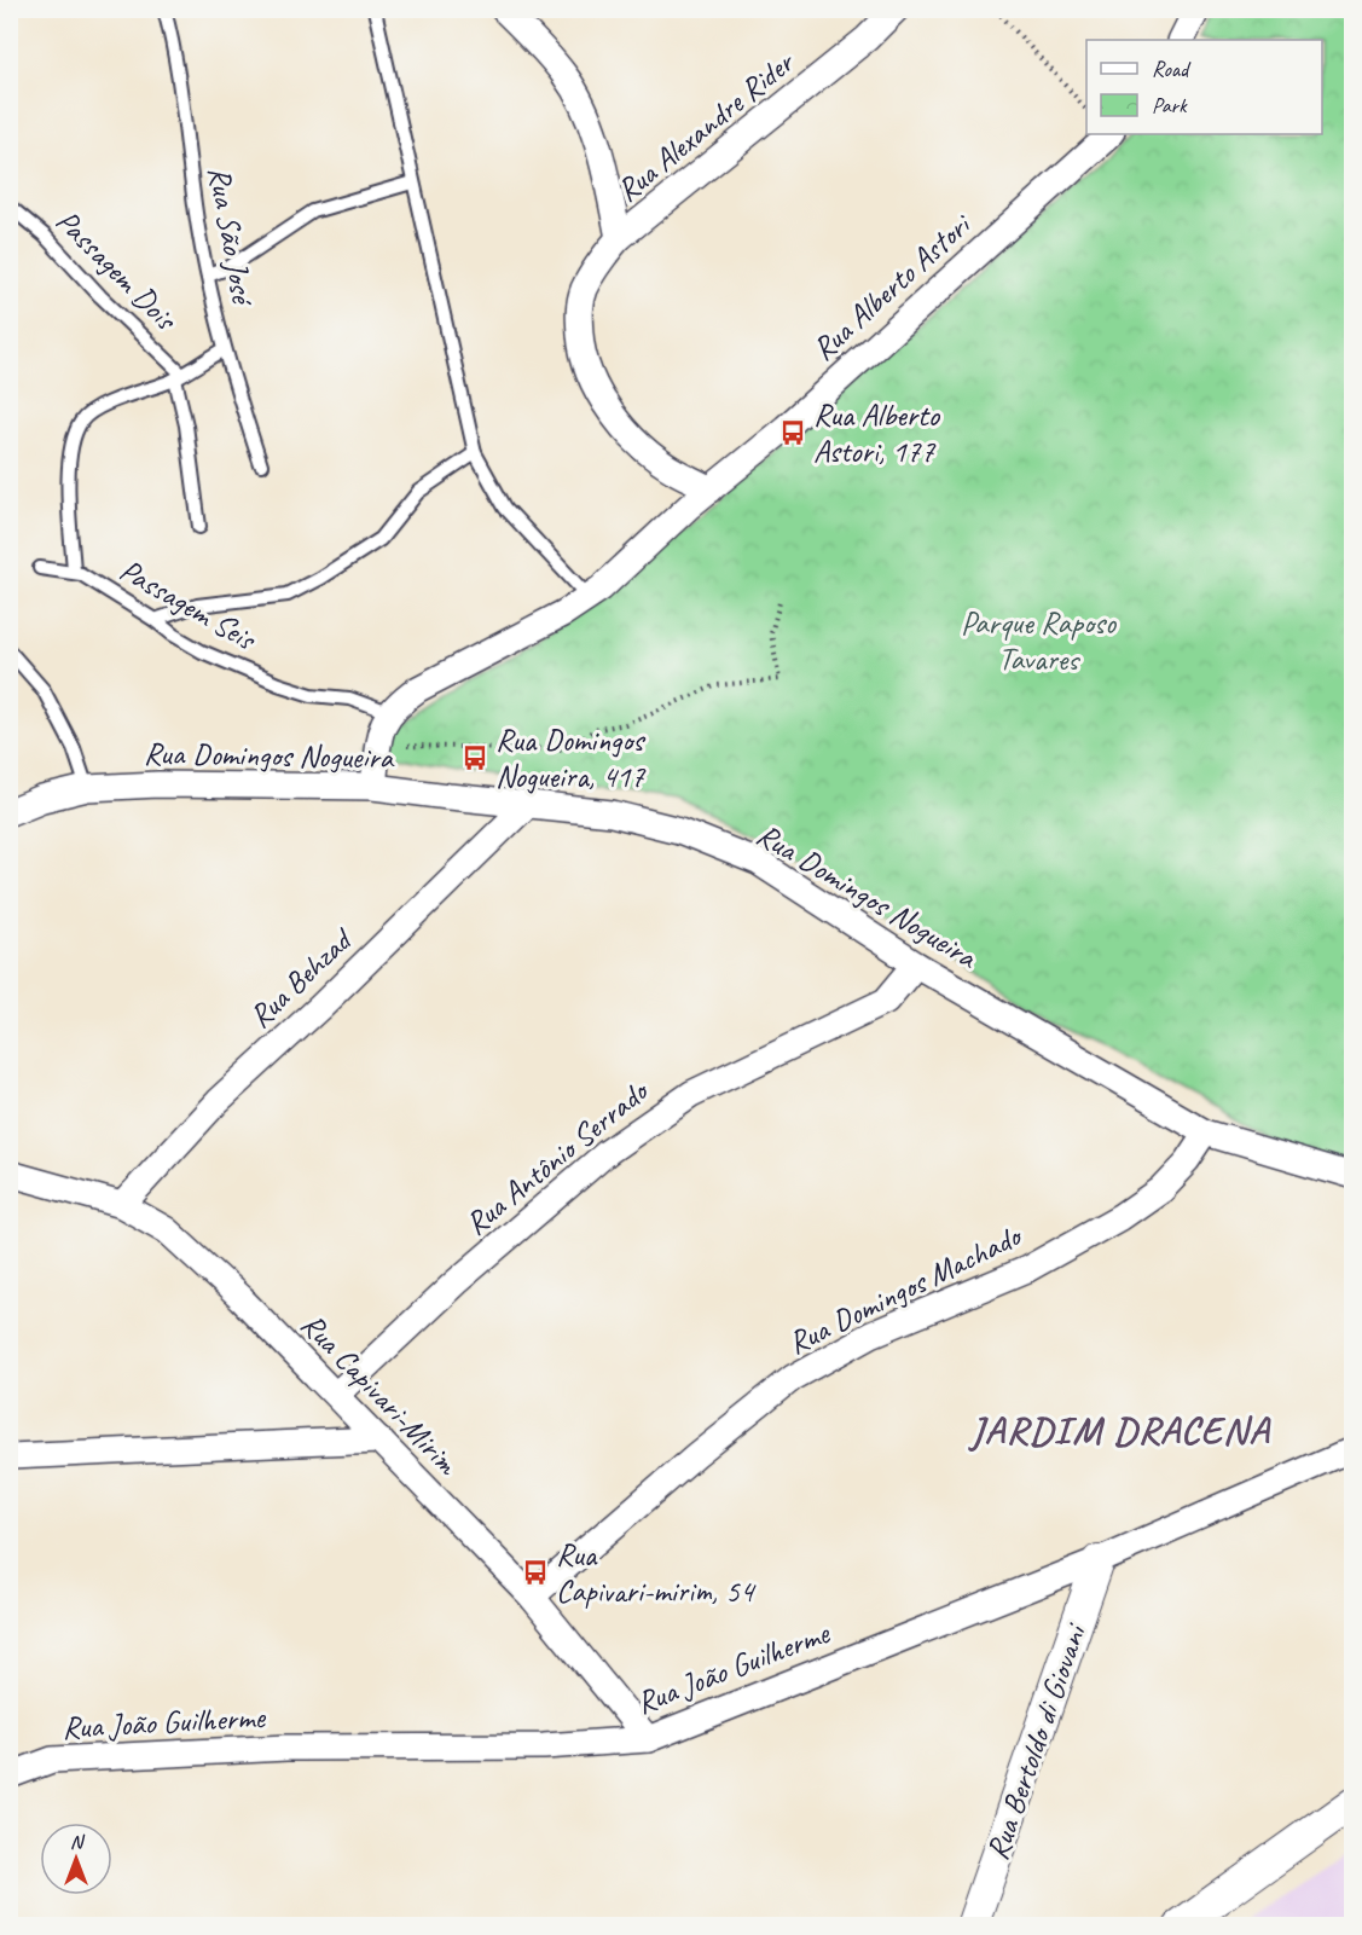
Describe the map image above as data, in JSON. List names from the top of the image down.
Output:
{
  "streets": {
    "street": [
      "Rua Alexandre Rider",
      "Rua Alberto Astori",
      "Rua Domingos Nogueira",
      "Rua Behzad",
      "Rua Antônio Serrado",
      "Rua Domingos Machado",
      "Rua Capivari-Mirim",
      "Rua João Guilherme",
      "Rua Bertoldo di Giovani"
    ],
    "lane": ["Rua São José", "Passagem Dois", "Passagem Seis"]
  },
  "crossings": [
    ["Rua Alberto Astori", "Passagem Seis"],
    ["Rua Domingos Nogueira", "Rua Behzad"],
    ["Rua Domingos Nogueira", "Rua Antônio Serrado"],
    ["Rua Domingos Nogueira", "Rua Domingos Machado"],
    ["Rua Behzad", "Rua Capivari-Mirim"],
    ["Rua Antônio Serrado", "Rua Capivari-Mirim"],
    ["Rua Domingos Machado", "Rua Capivari-Mirim"],
    ["Rua Capivari-Mirim", "Rua João Guilherme"],
    ["Rua João Guilherme", "Rua Bertoldo di Giovani"]
  ],
  "districts": ["JARDIM DRACENA"],
  "parks": ["Parque Raposo Tavares"],
  "places": {
    "bus stop": ["Rua Alberto Astori, 177", "Rua Domingos Nogueira, 417", "Rua Capivari-mirim, 54"]
  },
  "legend": ["Road", "Park"],
  "north": "top"
}
